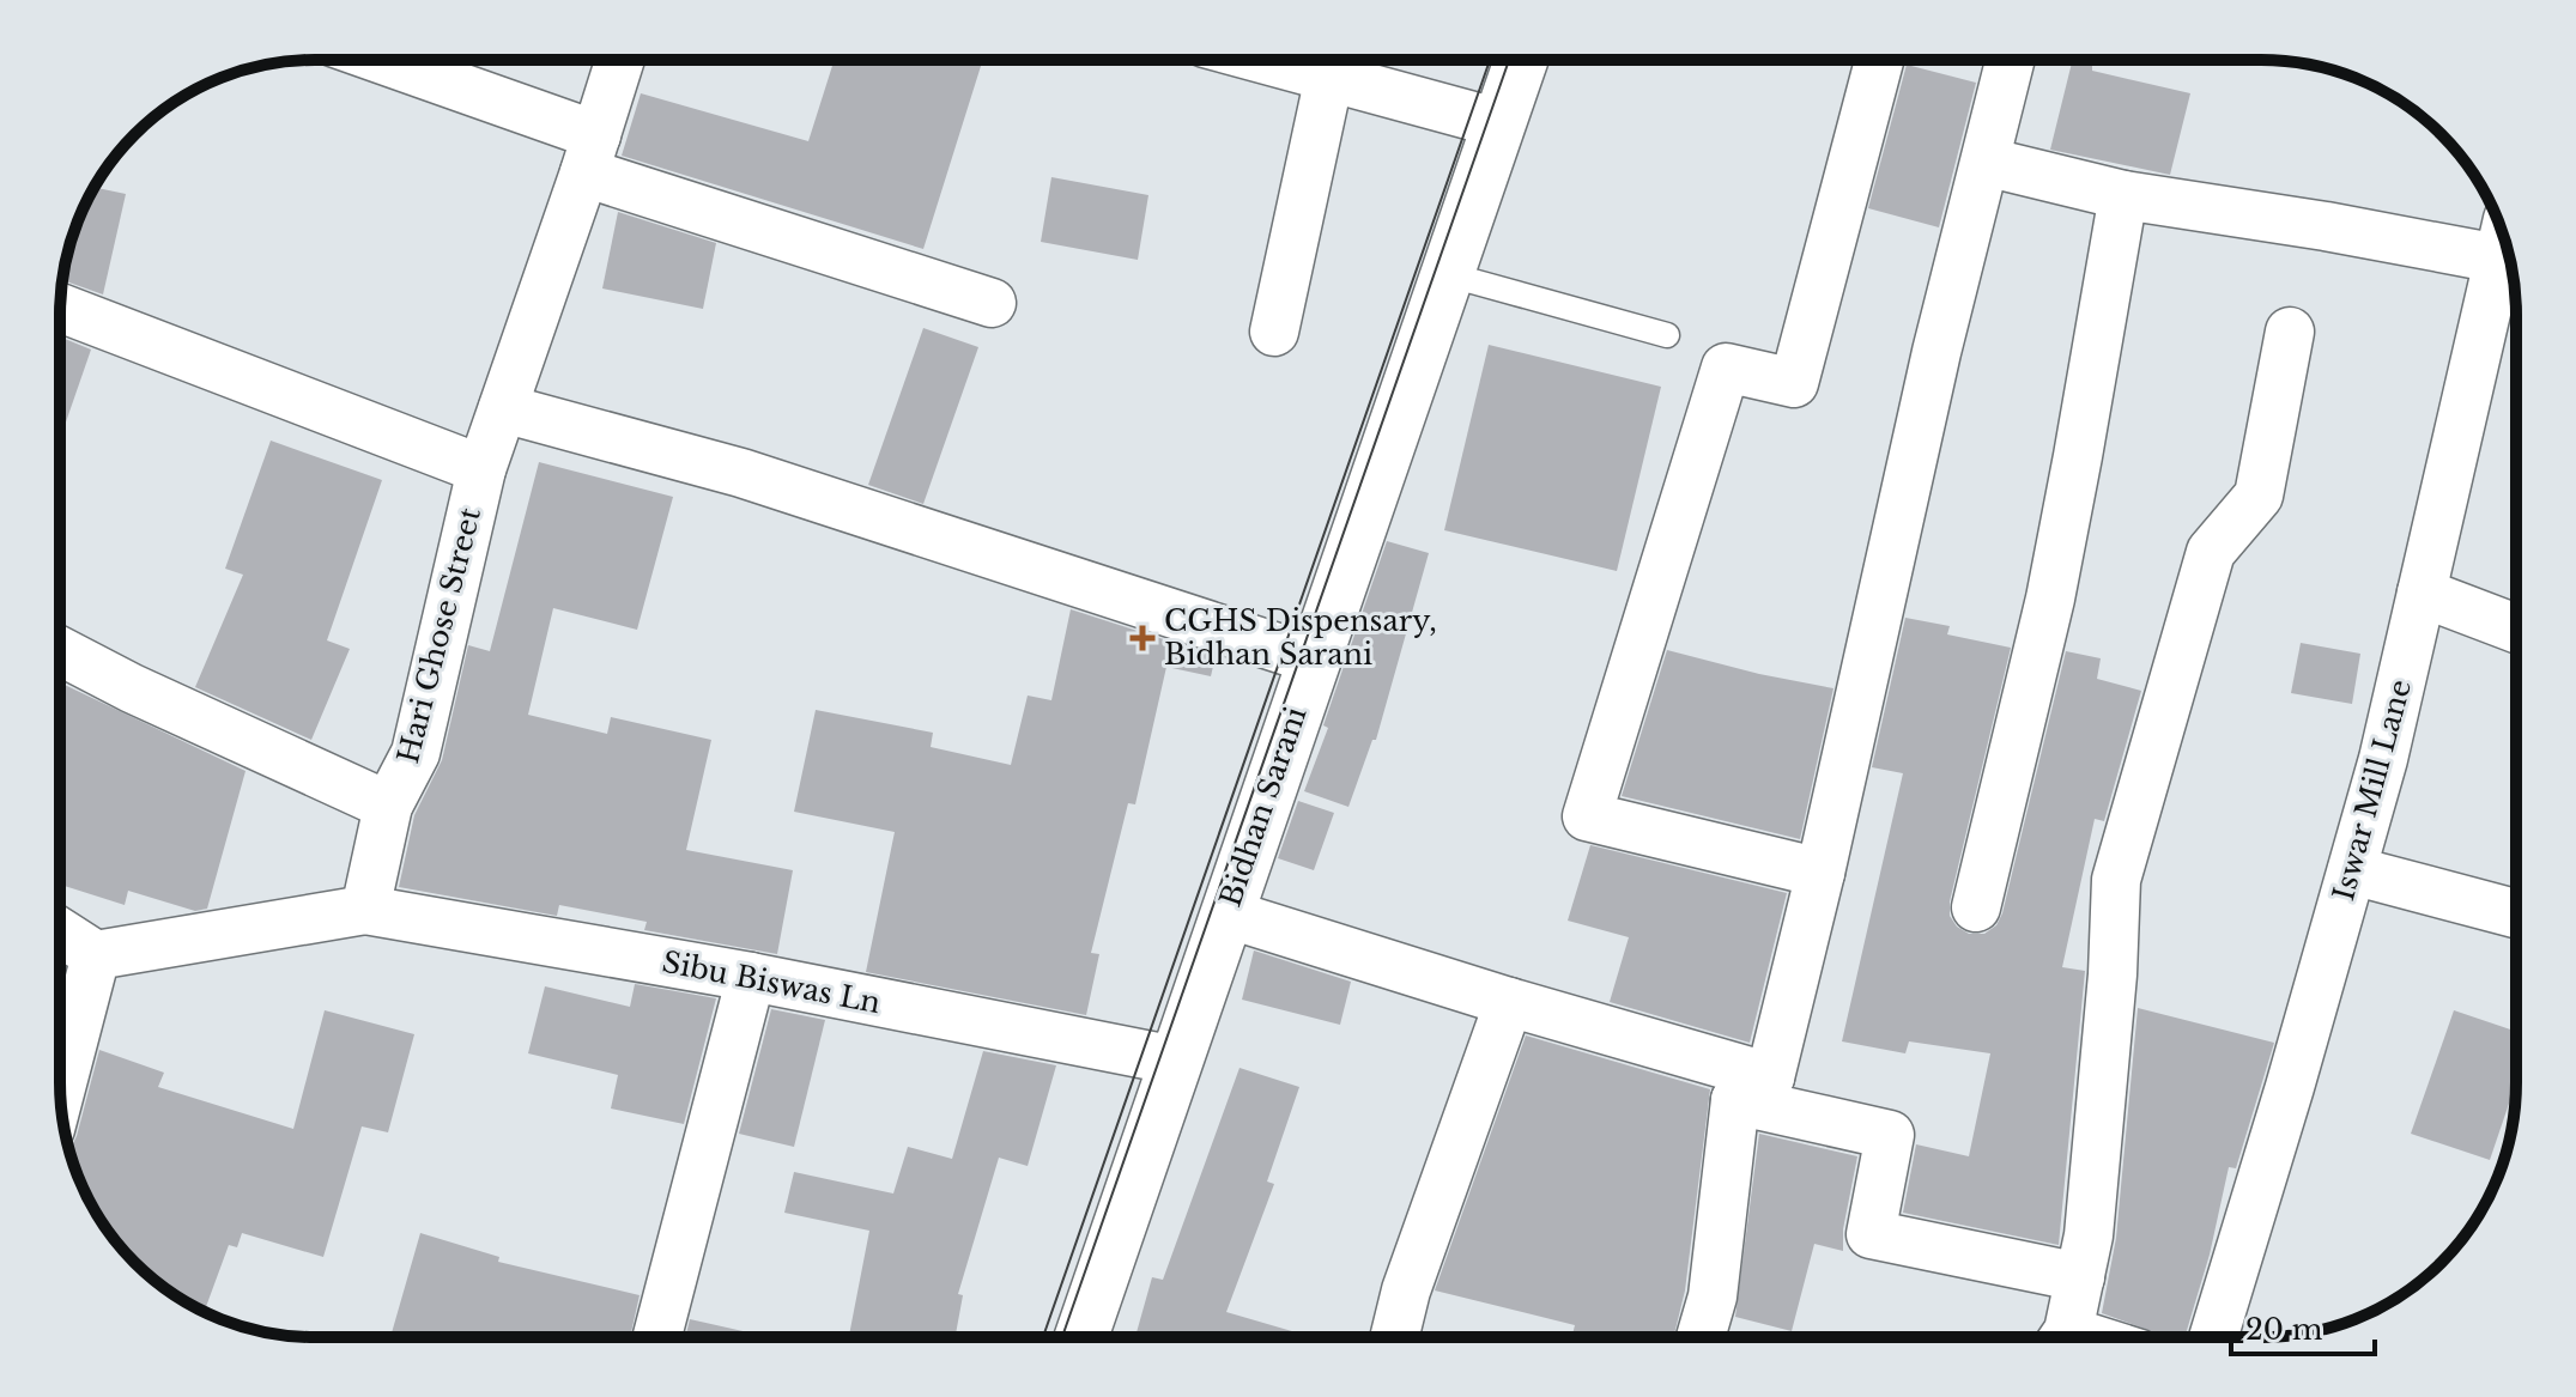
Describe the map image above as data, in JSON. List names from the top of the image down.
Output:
{
  "streets": {
    "main road": ["Bidhan Sarani"],
    "street": ["Hari Ghose Street", "Iswar Mill Lane", "Sibu Biswas Ln"]
  },
  "crossings": [
    ["Hari Ghose Street", "Sibu Biswas Ln"],
    ["Bidhan Sarani", "Sibu Biswas Ln"]
  ],
  "places": {
    "health": ["CGHS Dispensary, Bidhan Sarani"]
  },
  "scale_bar": "20 m"
}
